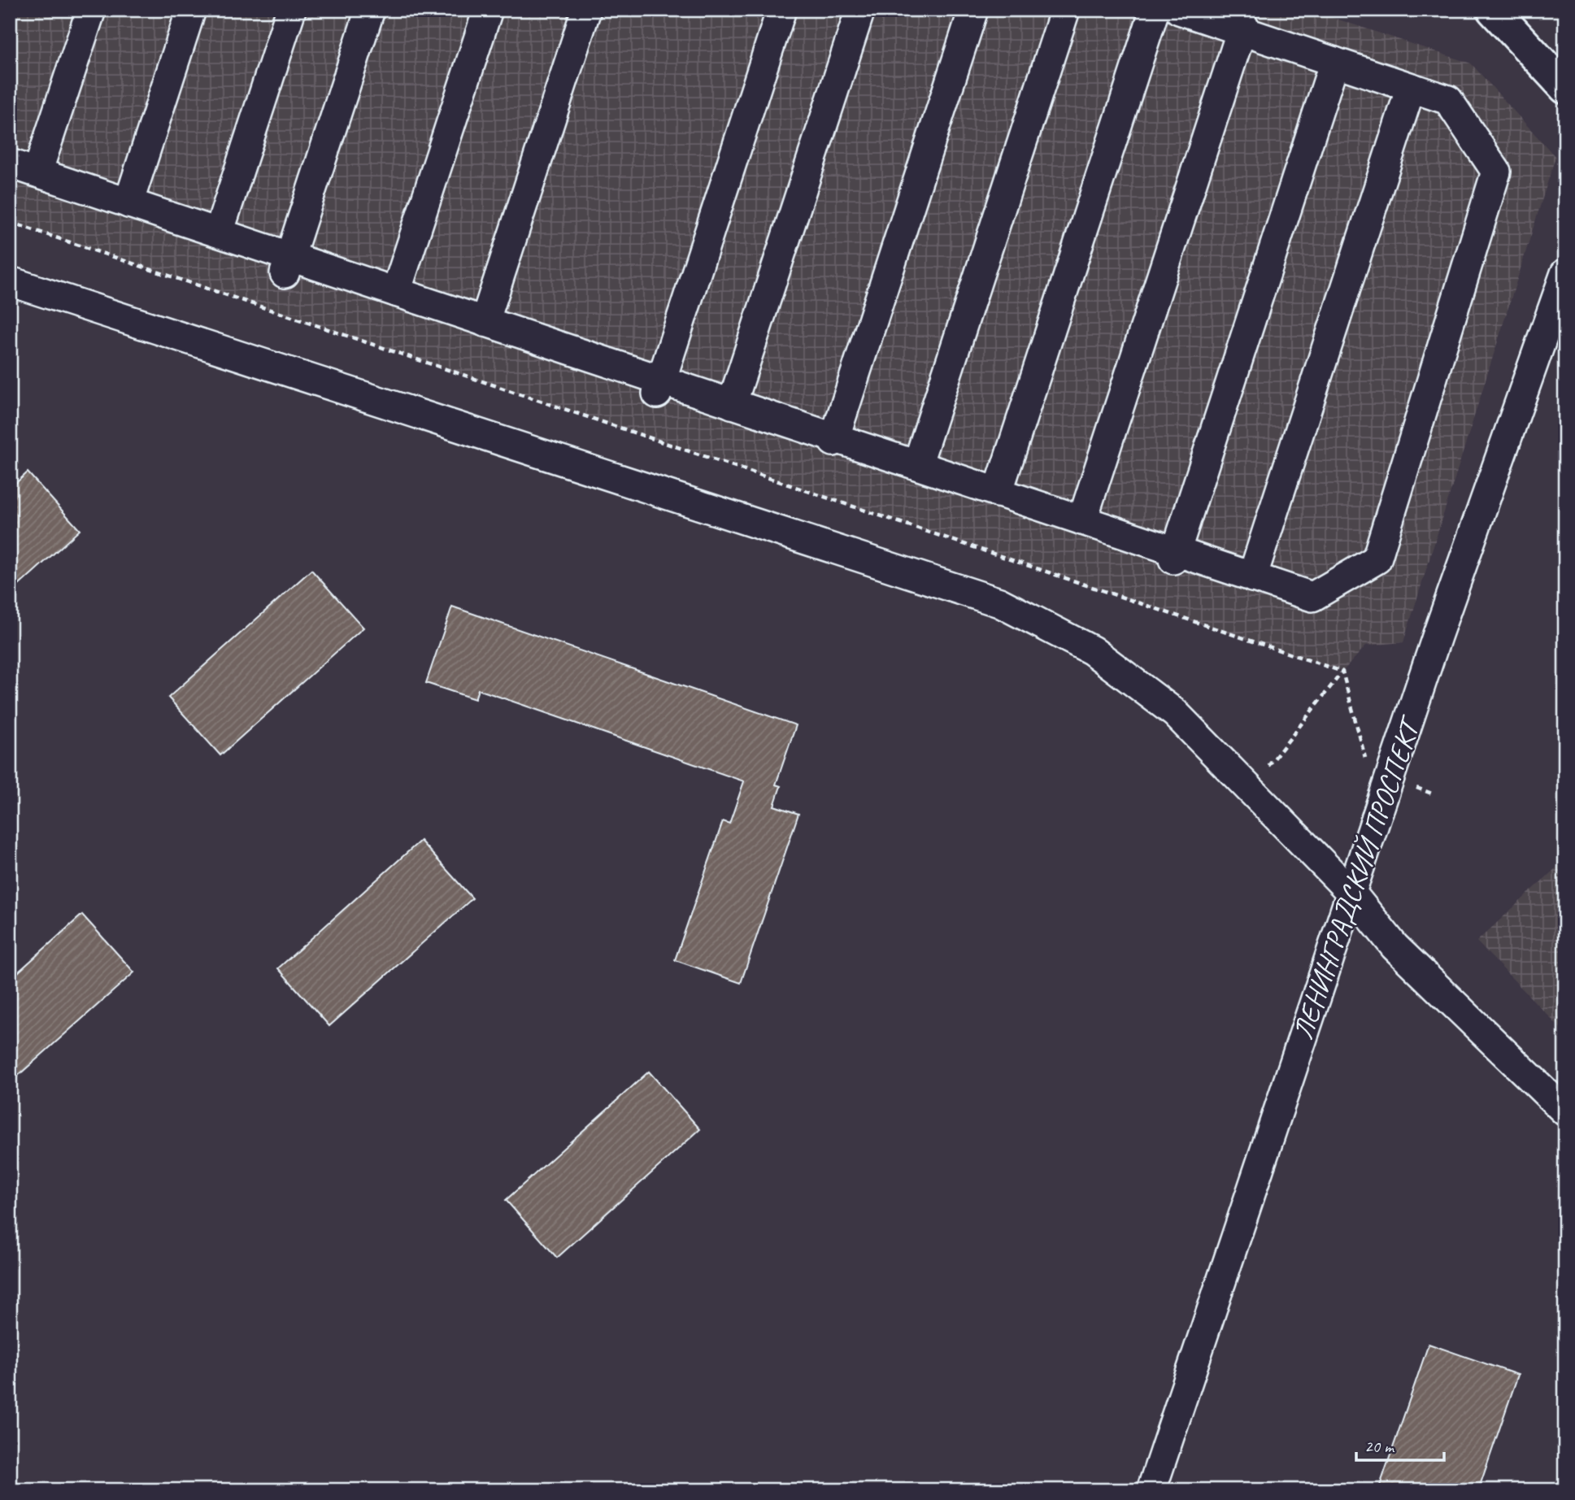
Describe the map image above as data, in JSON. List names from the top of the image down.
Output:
{
  "streets": {
    "street": ["ЛЕНИНГРАДСКИЙ ПРОСПЕКТ"]
  },
  "scale_bar": "20 m"
}
